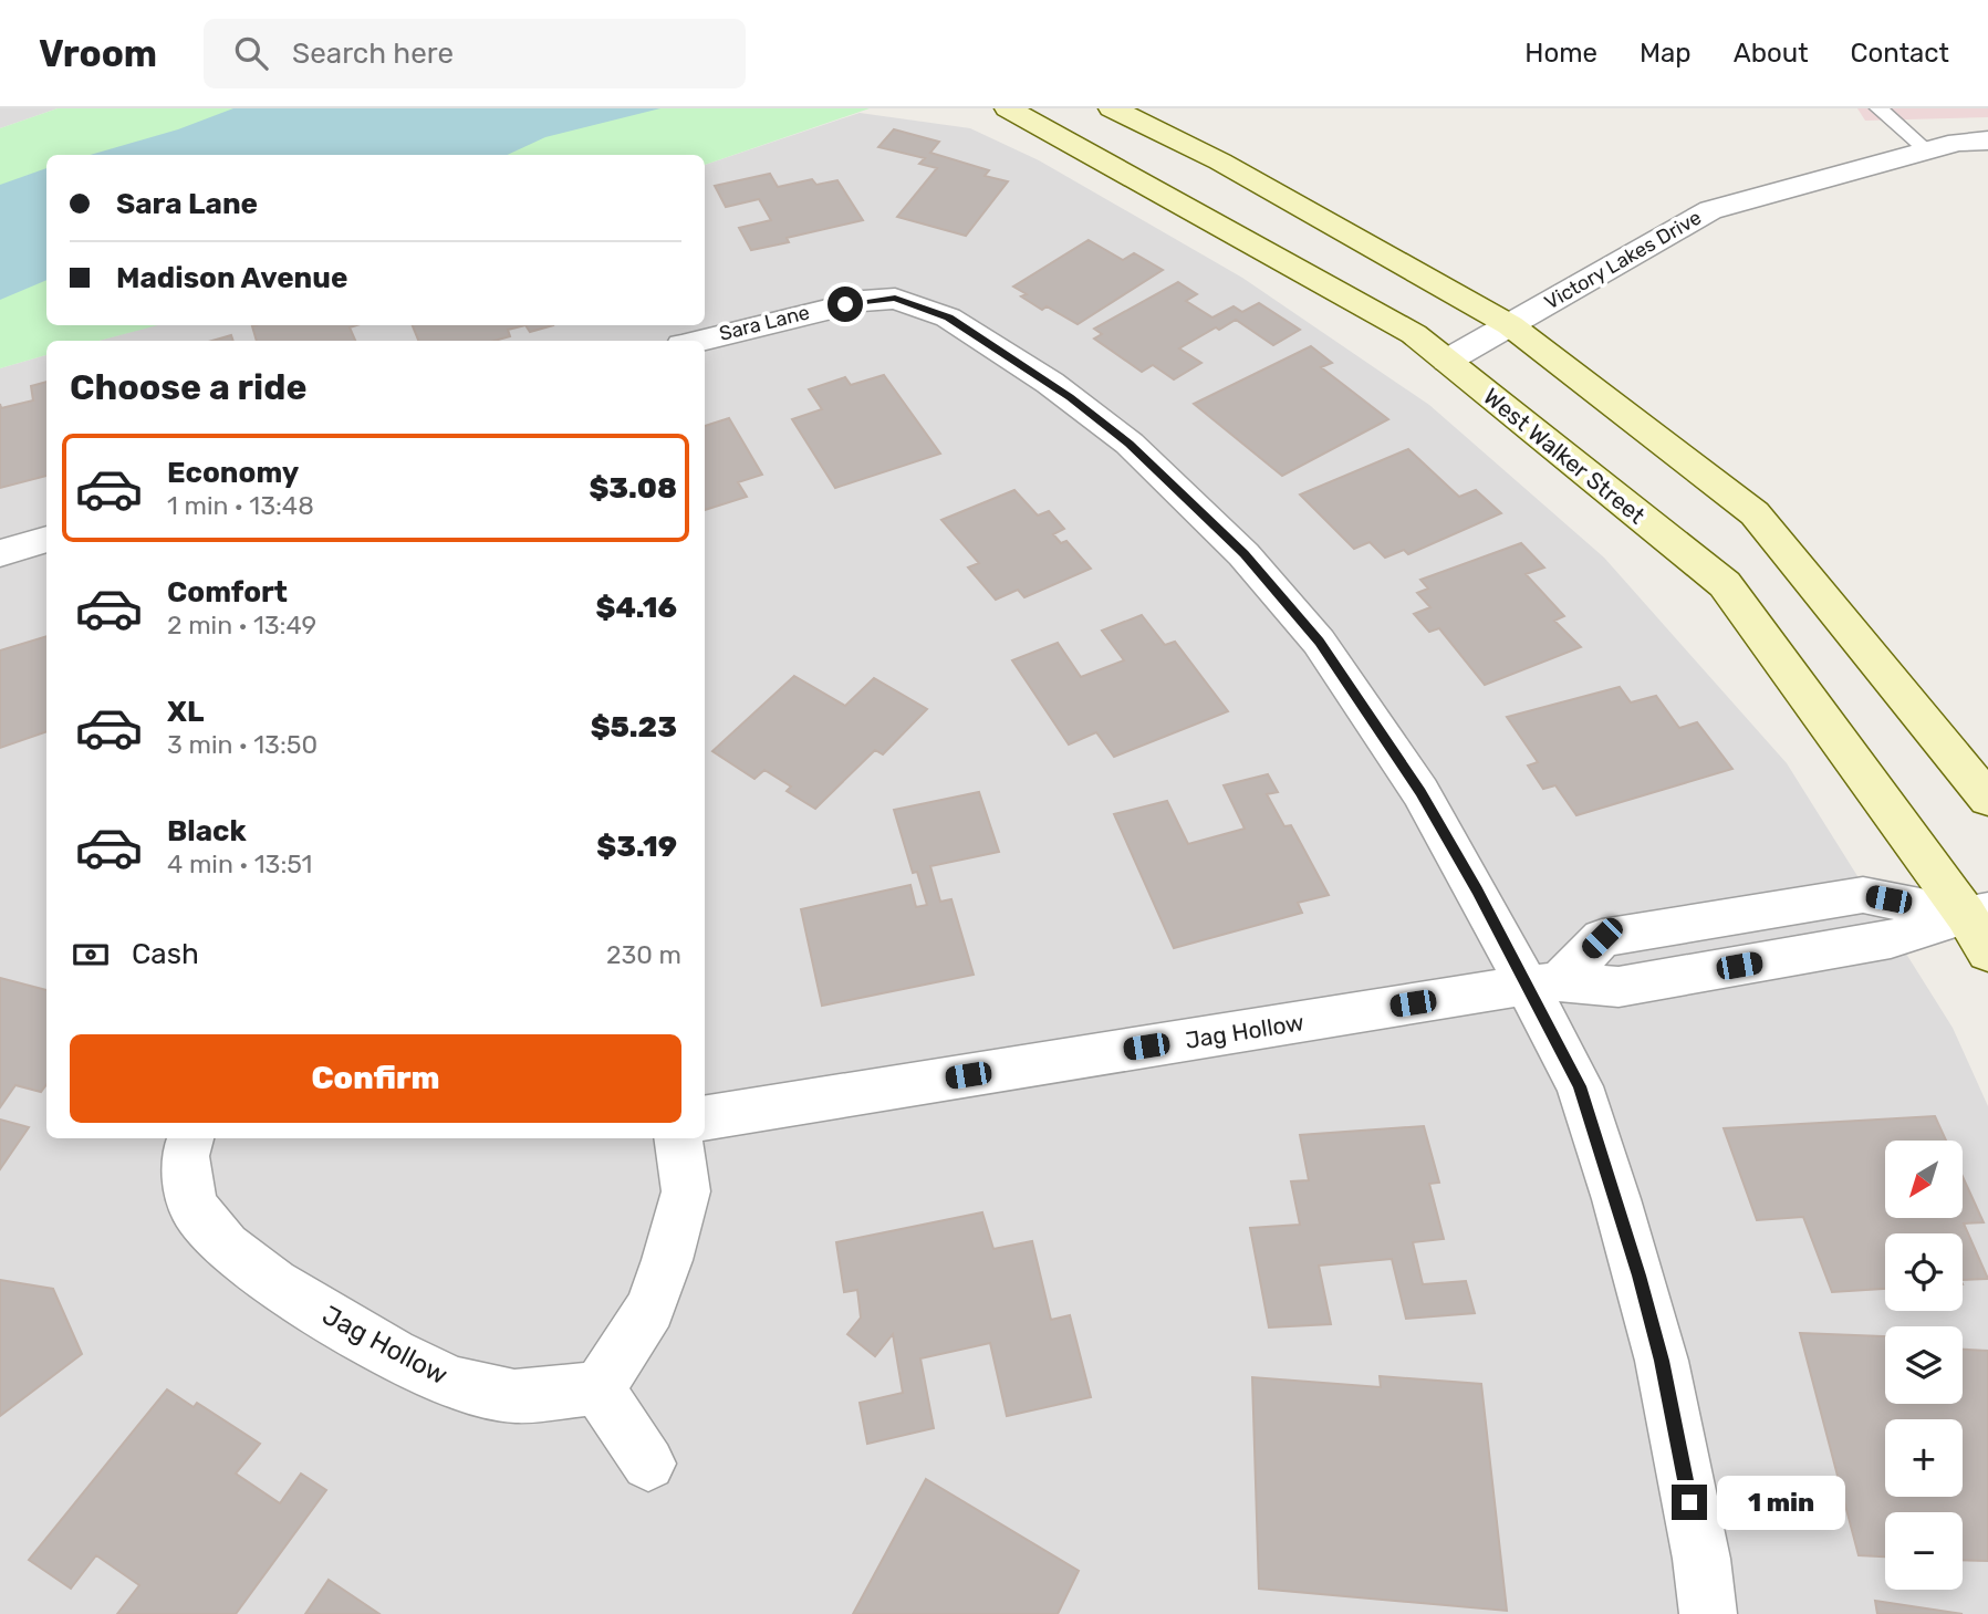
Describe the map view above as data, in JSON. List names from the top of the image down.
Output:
{
  "streets": {
    "street": [
      "Victory Lakes Drive",
      "Sara Lane",
      "West Walker Street",
      "Jag Hollow"
    ]
  },
  "crossings": [
    ["Victory Lakes Drive", "West Walker Street"],
    ["Sara Lane", "Jag Hollow"],
    ["West Walker Street", "Jag Hollow"]
  ],
  "north": "bottom left",
  "page": {
    "header": "Vroom",
    "search": "Search here",
    "nav": [
      "Home",
      "Map",
      "About",
      "Contact"
    ],
    "banner": ["Sara Lane", "Madison Avenue"],
    "heading": "Choose a ride",
    "list": [
      {
        "name": "Economy",
        "note": "1 min · 13:48",
        "value": "$3.08"
      },
      {
        "name": "Comfort",
        "note": "2 min · 13:49",
        "value": "$4.16"
      },
      {
        "name": "XL",
        "note": "3 min · 13:50",
        "value": "$5.23"
      },
      {
        "name": "Black",
        "note": "4 min · 13:51",
        "value": "$3.19"
      }
    ],
    "pay": ["Cash", "230 m"],
    "buttons": "Confirm",
    "map_buttons": ["+", "−"],
    "bubble": "1 min"
  }
}
